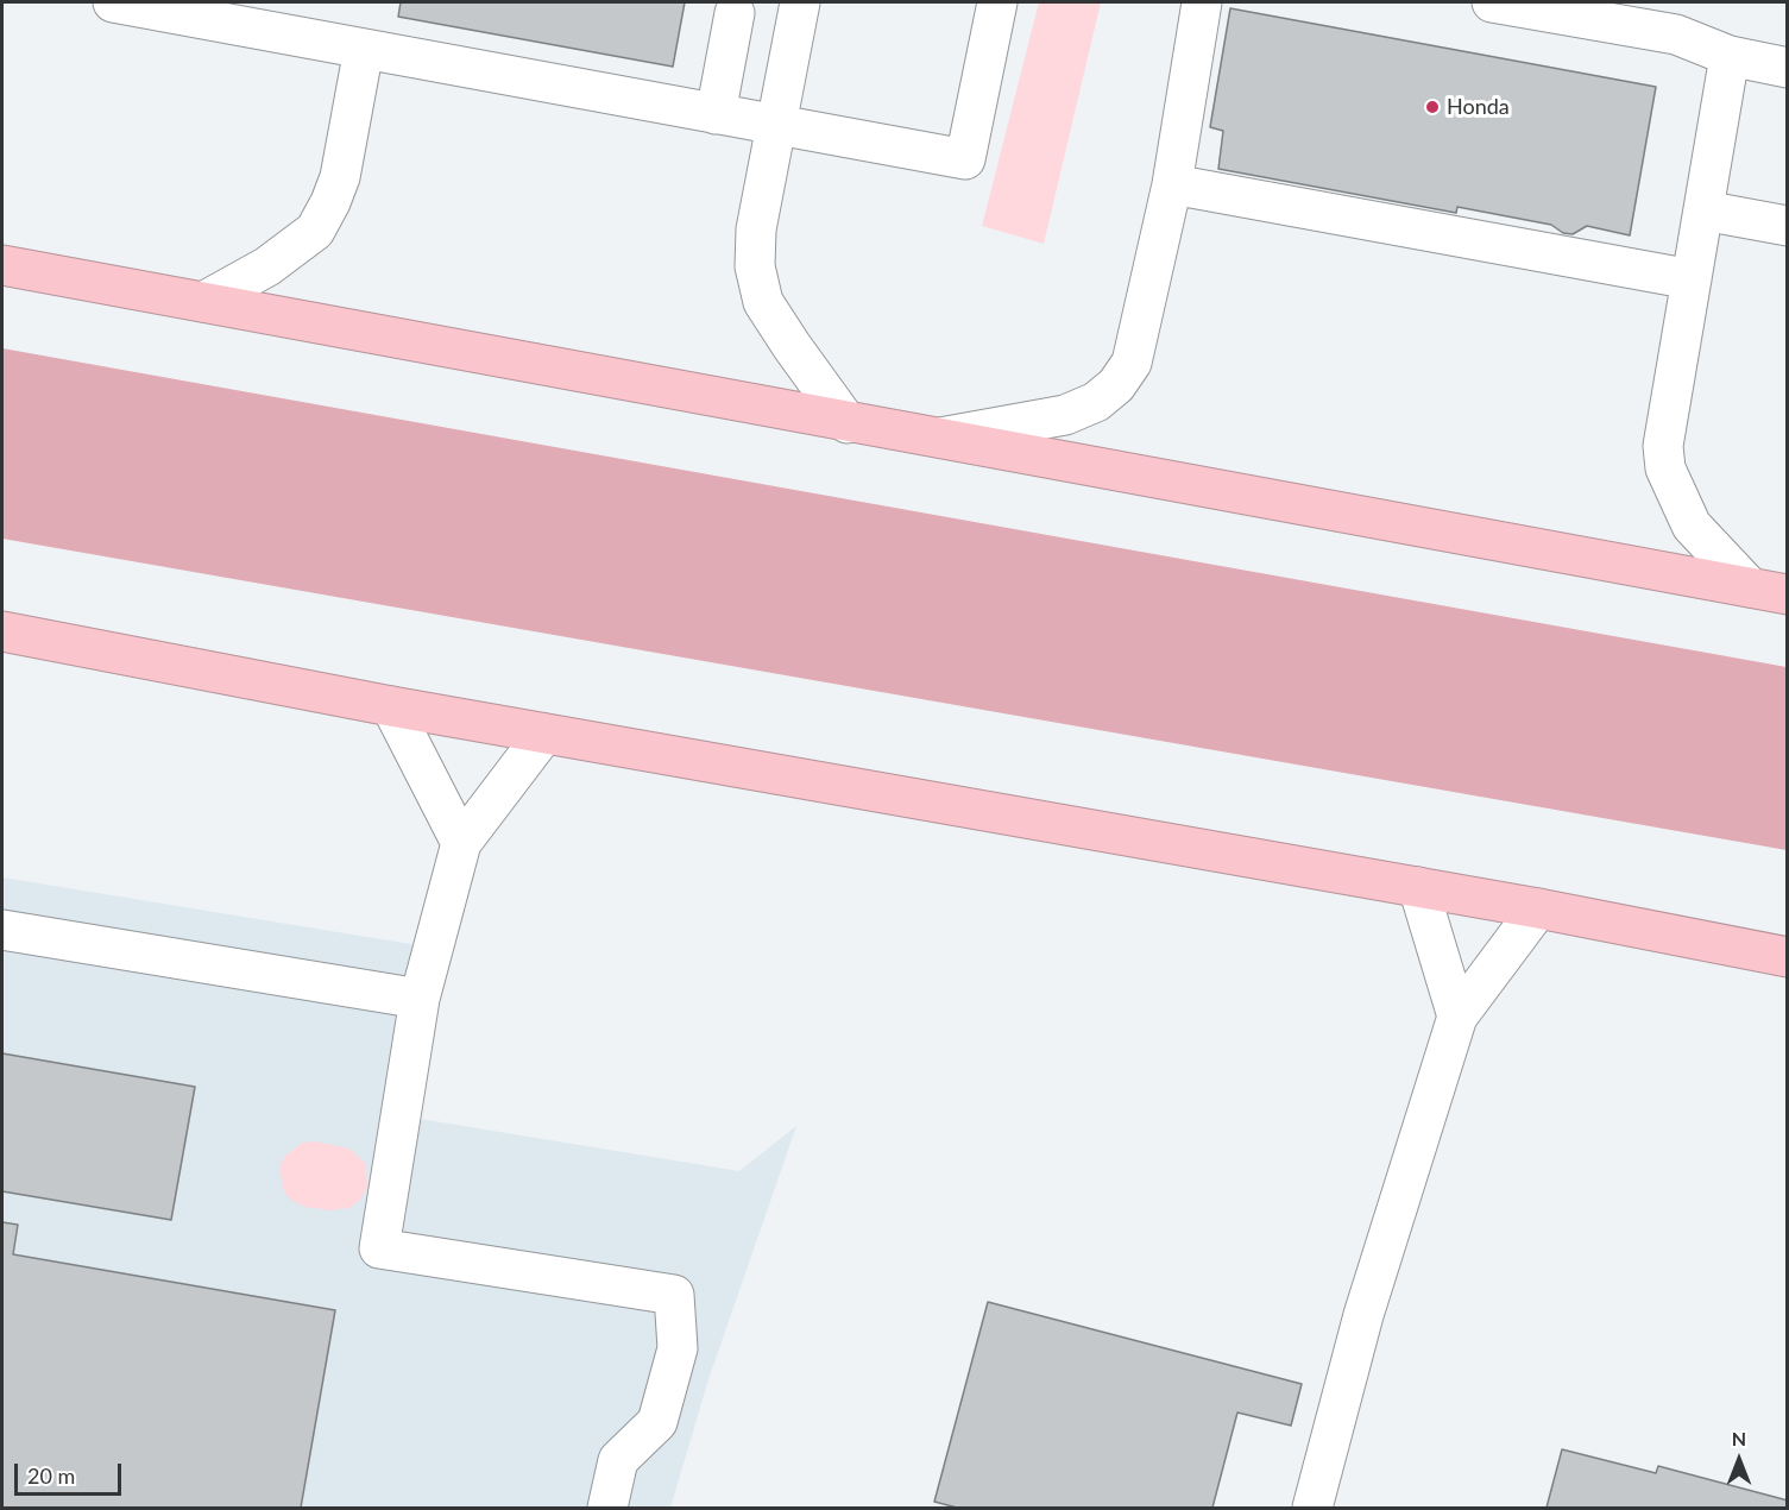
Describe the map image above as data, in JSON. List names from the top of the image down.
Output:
{
  "places": ["Honda"],
  "scale_bar": "20 m",
  "north": "top"
}
